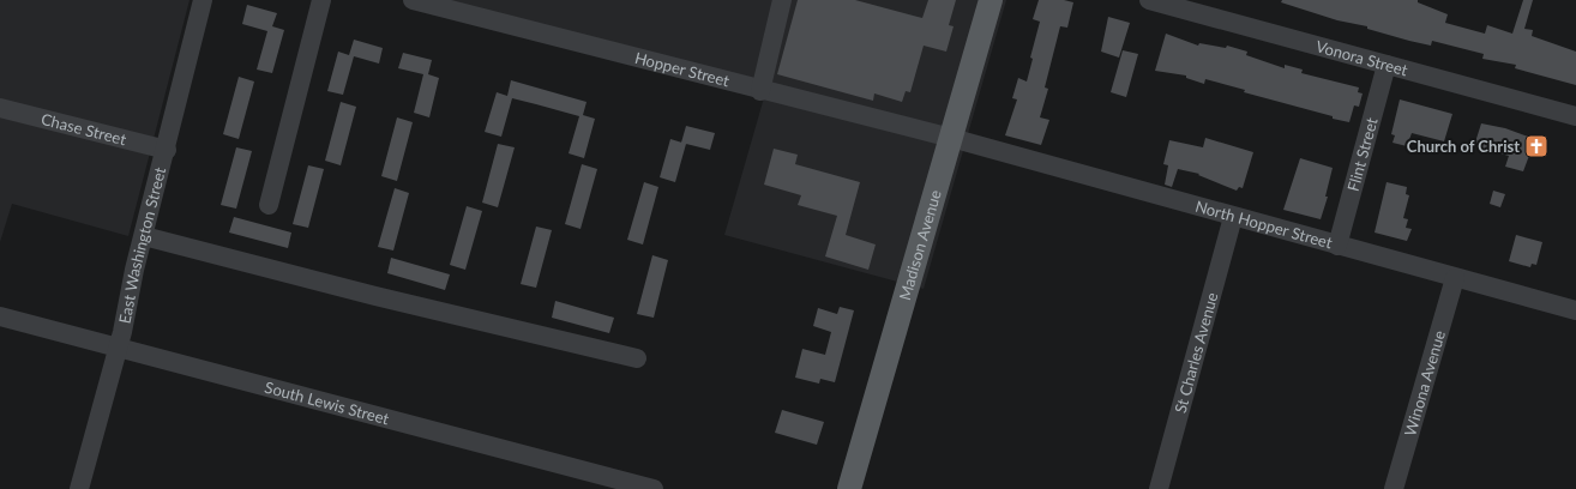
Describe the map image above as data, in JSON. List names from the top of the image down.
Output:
{
  "streets": {
    "main road": ["Madison Avenue"],
    "street": [
      "Vonora Street",
      "Hopper Street",
      "Chase Street",
      "Flint Street",
      "North Hopper Street",
      "East Washington Street",
      "St Charles Avenue",
      "Winona Avenue",
      "South Lewis Street"
    ]
  },
  "crossings": [
    ["Vonora Street", "Flint Street"],
    ["Hopper Street", "North Hopper Street"],
    ["Hopper Street", "Madison Avenue"],
    ["Chase Street", "East Washington Street"],
    ["Flint Street", "North Hopper Street"],
    ["North Hopper Street", "Madison Avenue"],
    ["North Hopper Street", "St Charles Avenue"],
    ["North Hopper Street", "Winona Avenue"],
    ["East Washington Street", "South Lewis Street"]
  ],
  "places": {
    "church": ["Church of Christ"]
  }
}
